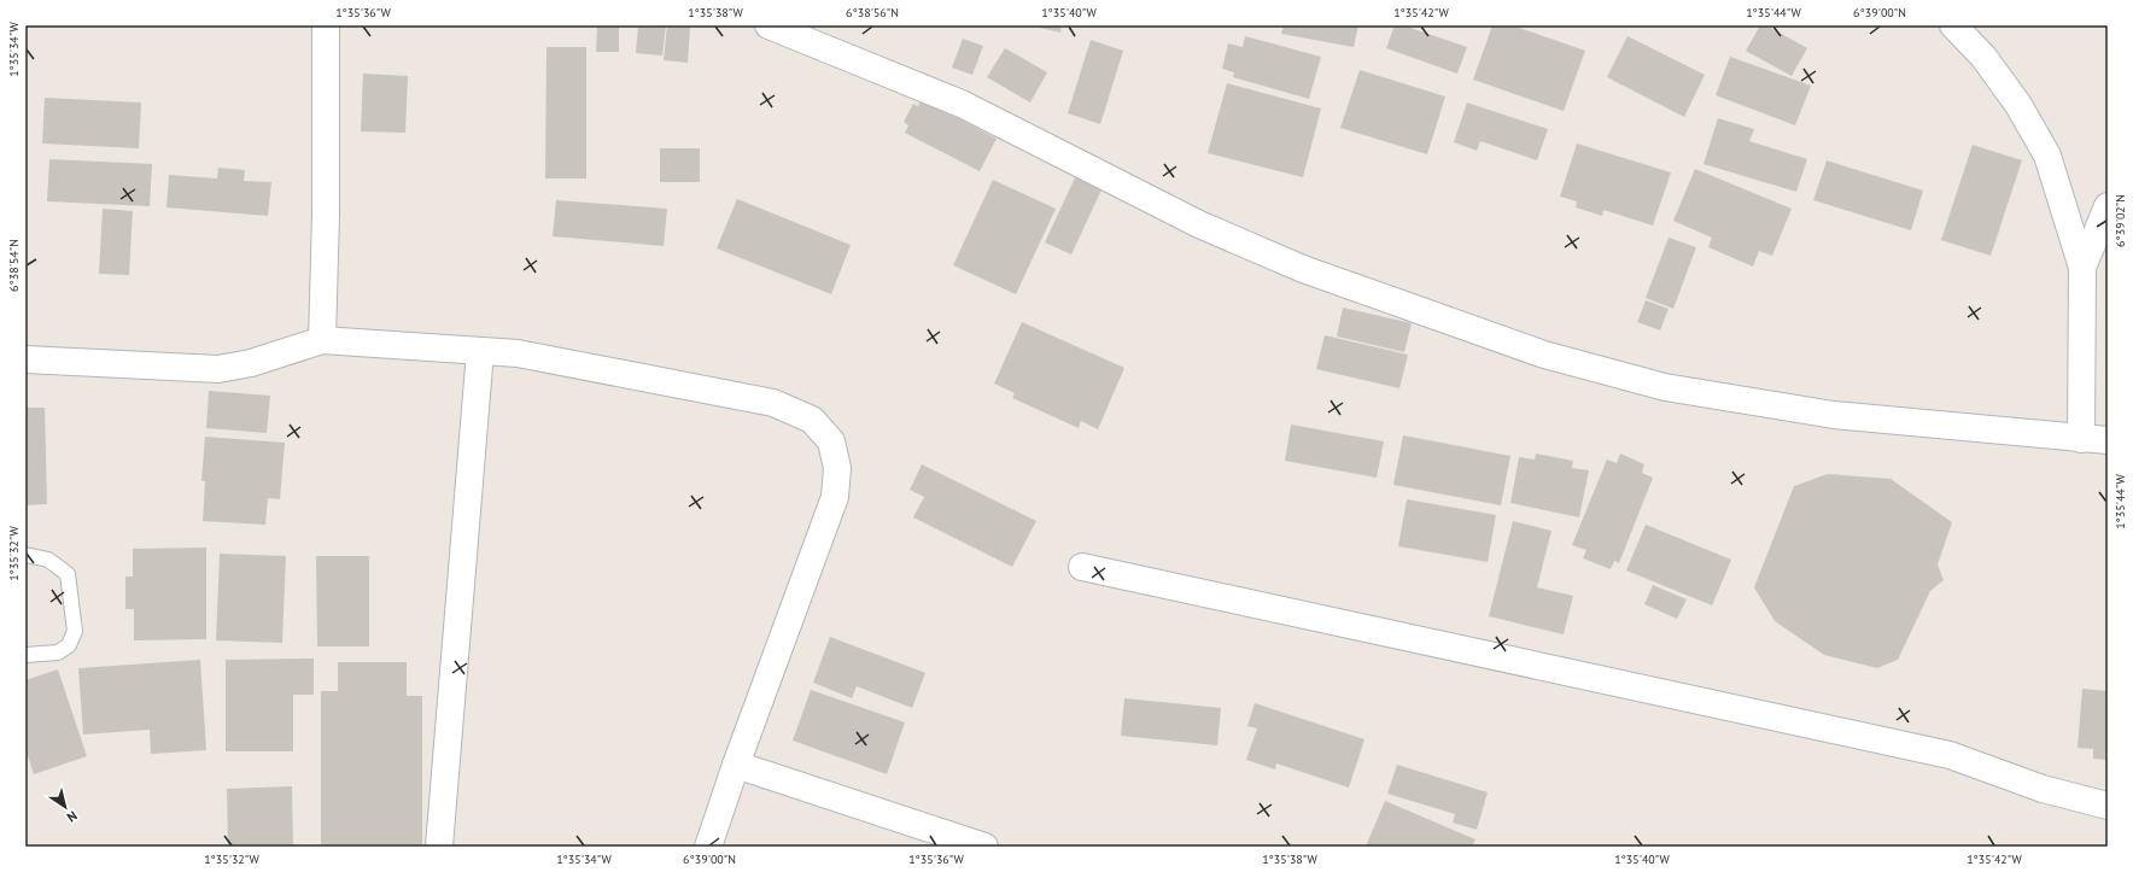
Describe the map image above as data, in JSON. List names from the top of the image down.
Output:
{
  "north": "bottom right",
  "coordinates": [
    "1°35'36\"W",
    "1°35'38\"W",
    "6°38'56\"N",
    "1°35'40\"W",
    "1°35'42\"W",
    "1°35'44\"W",
    "6°39'00\"N",
    "1°35'34\"W",
    "6°39'02\"N",
    "6°38'54\"N",
    "1°35'32\"W"
  ]
}
